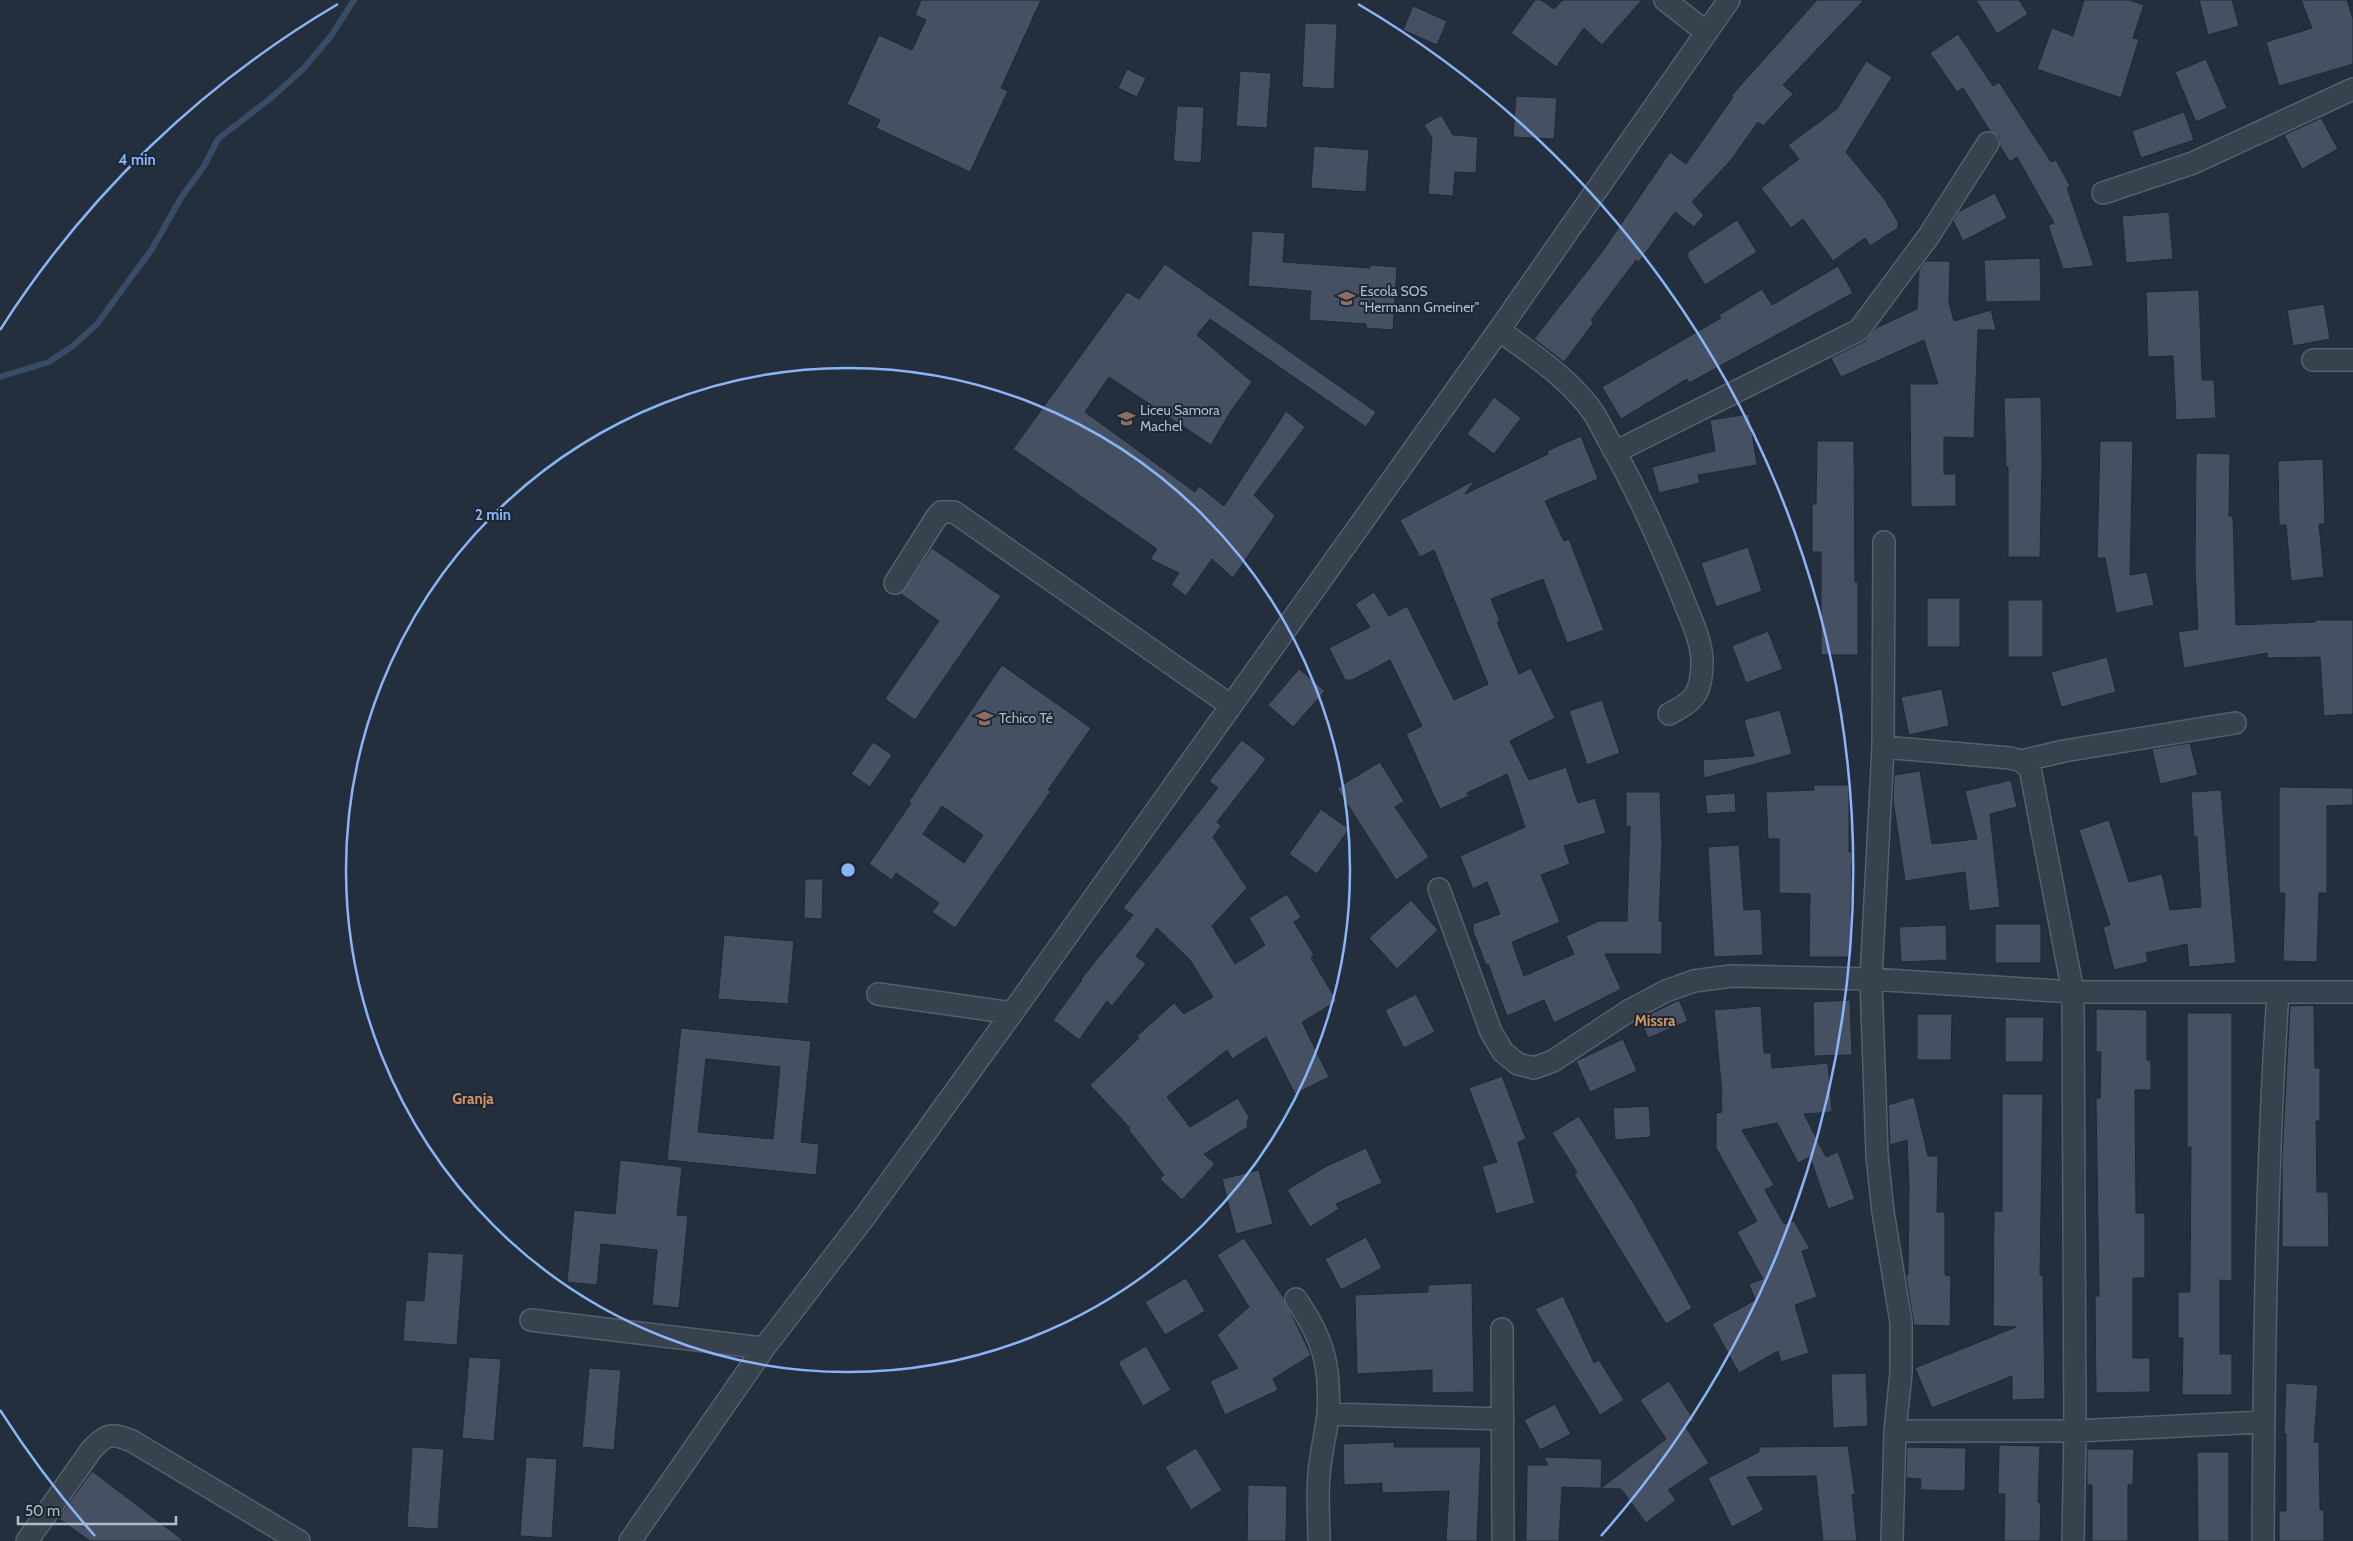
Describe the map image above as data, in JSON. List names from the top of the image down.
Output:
{
  "districts": ["Missra", "Granja"],
  "places": {
    "school or university": ["Escola SOS \"Hermann Gmeiner\"", "Liceu Samora Machel", "Tchico Té"]
  },
  "scale_bar": "50 m",
  "rings": ["4 min", "2 min"]
}
